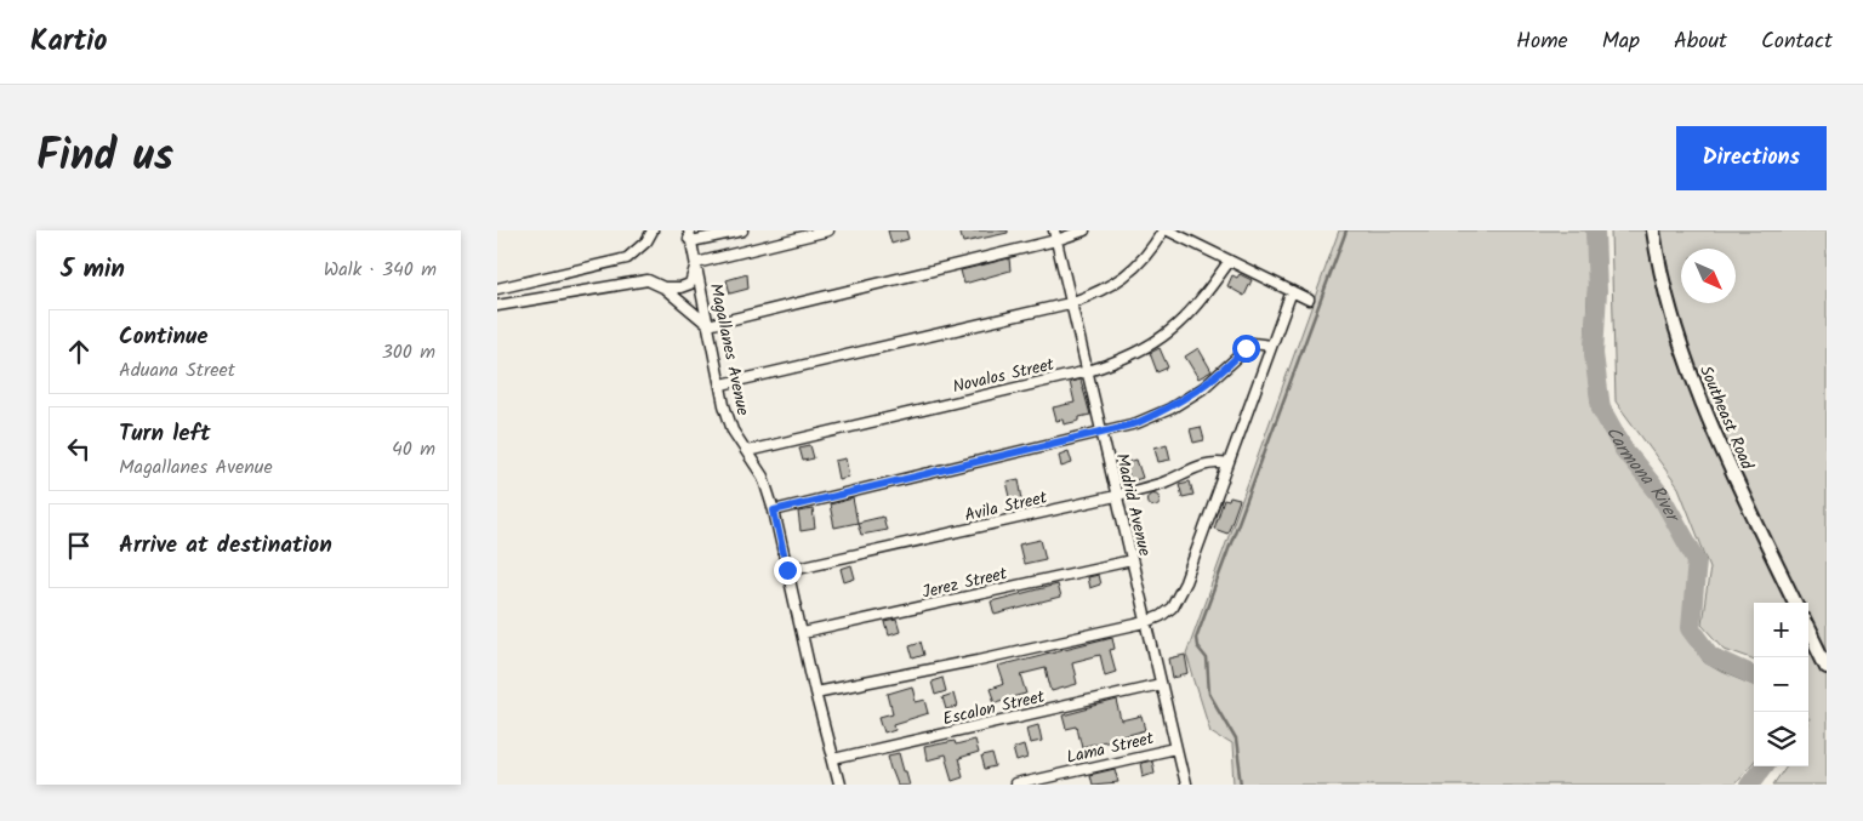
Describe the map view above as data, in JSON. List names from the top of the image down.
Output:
{
  "streets": {
    "street": [
      "Magallanes Avenue",
      "Novalos Street",
      "Southeast Road",
      "Madrid Avenue",
      "Avila Street",
      "Jerez Street",
      "Escalon Street",
      "Lama Street"
    ]
  },
  "crossings": [
    ["Magallanes Avenue", "Novalos Street"],
    ["Magallanes Avenue", "Avila Street"],
    ["Magallanes Avenue", "Jerez Street"],
    ["Magallanes Avenue", "Escalon Street"],
    ["Novalos Street", "Madrid Avenue"],
    ["Madrid Avenue", "Avila Street"],
    ["Madrid Avenue", "Jerez Street"],
    ["Madrid Avenue", "Escalon Street"],
    ["Madrid Avenue", "Lama Street"]
  ],
  "water": ["Carmona River"],
  "north": "bottom right",
  "page": {
    "header": "Kartio",
    "nav": [
      "Home",
      "Map",
      "About",
      "Contact"
    ],
    "title": "Find us",
    "buttons": "Directions",
    "heading": ["5 min", "Walk · 340 m"],
    "list": [
      ["Continue", "Aduana Street", "300 m"],
      ["Turn left", "Magallanes Avenue", "40 m"],
      "Arrive at destination"
    ],
    "map_buttons": ["+", "−"]
  }
}
